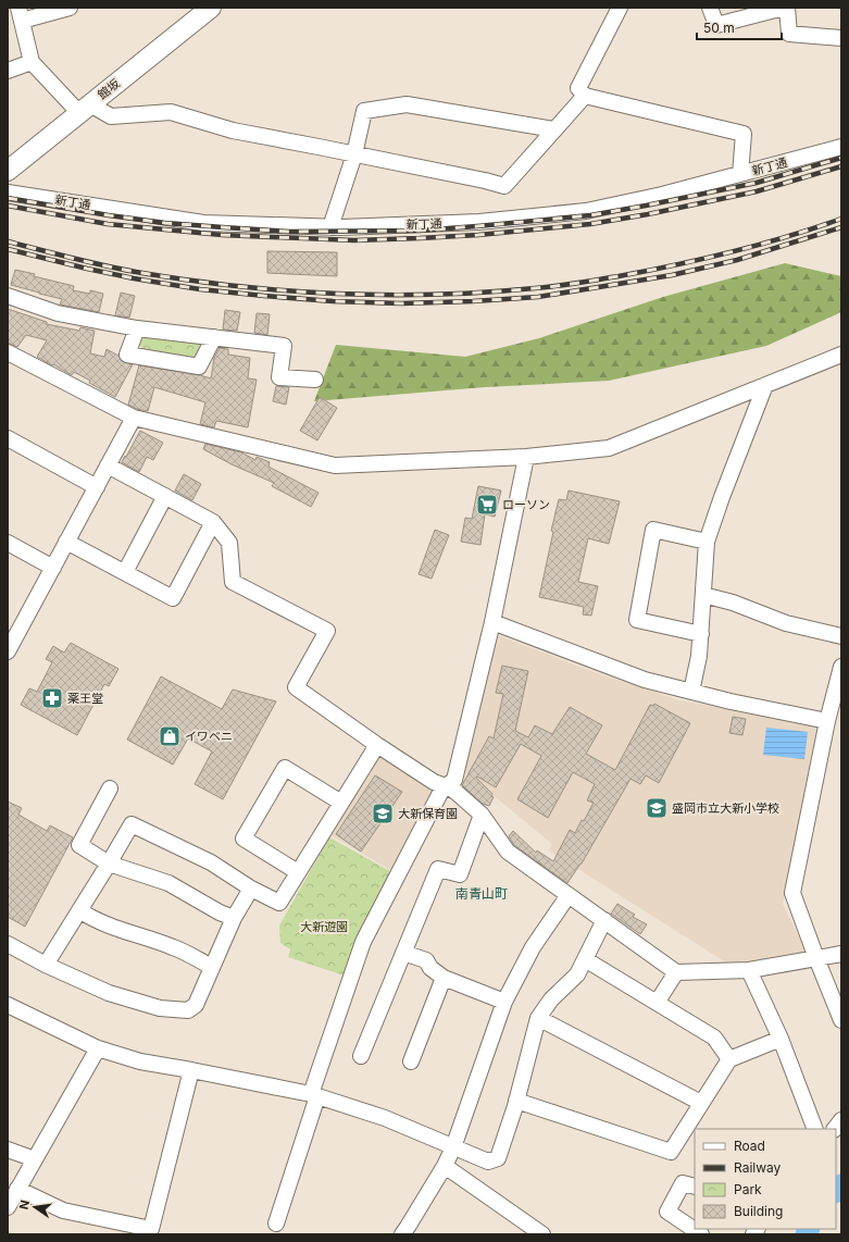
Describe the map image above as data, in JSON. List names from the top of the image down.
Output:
{
  "streets": {
    "main road": ["館坂"],
    "street": ["新丁通"]
  },
  "districts": ["南青山町"],
  "parks": ["大新遊園"],
  "places": {
    "supermarket": ["ローソン"],
    "pharmacy": ["薬王堂"],
    "shop": ["イワベニ"],
    "school or university": ["盛岡市立大新小学校", "大新保育園"]
  },
  "legend": [
    "Road",
    "Railway",
    "Park",
    "Building"
  ],
  "scale_bar": "50 m",
  "north": "left"
}
